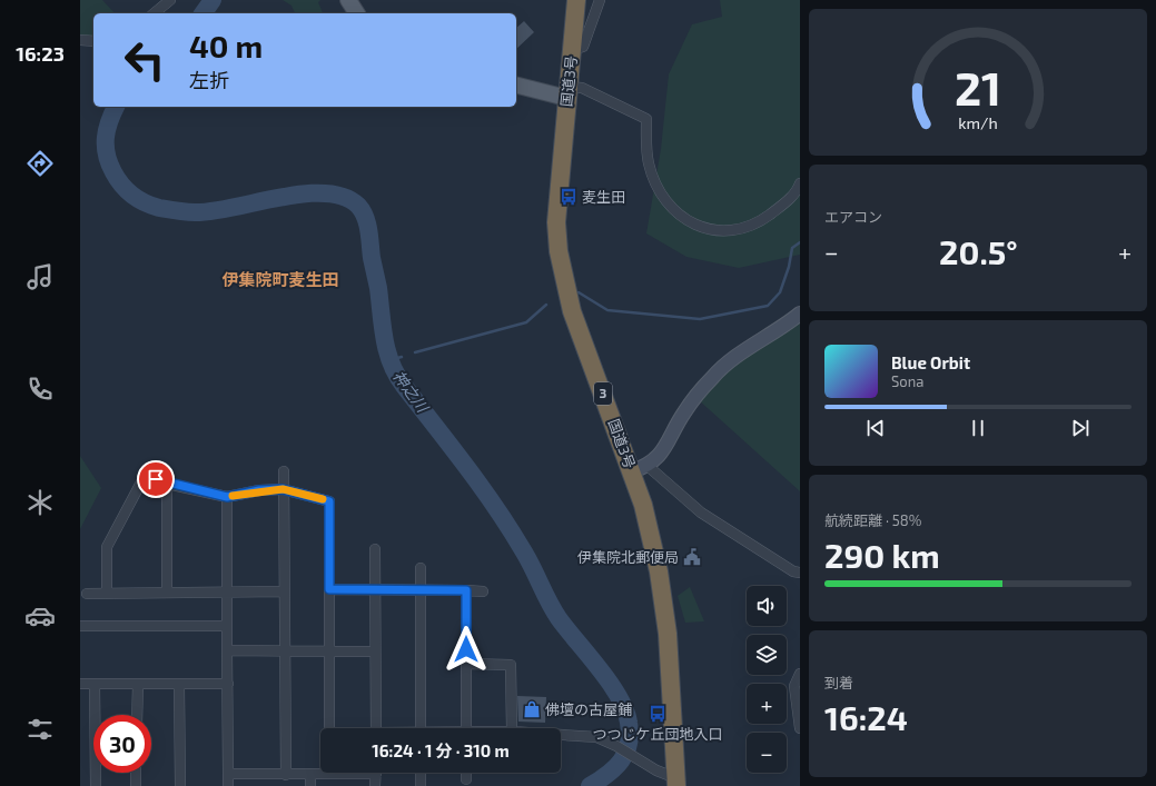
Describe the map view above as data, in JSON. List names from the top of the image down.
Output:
{
  "streets": {
    "highway": ["国道3号", "3"]
  },
  "districts": ["伊集院町麦生田"],
  "water": ["神之川"],
  "places": {
    "bus stop": ["麦生田", "つつじケ丘団地入口"],
    "public building": ["伊集院北郵便局"],
    "shop": ["佛壇の古屋鋪"]
  },
  "page": {
    "tabs": "16:23",
    "turn": ["40 m", "左折"],
    "tile": [
      "エアコン",
      ["航続距離 · 58%", "290 km"],
      ["到着", "16:24"]
    ],
    "heat": ["−", "20.5°", "+"],
    "song": ["Blue Orbit", "Sona"],
    "map_buttons": ["+", "−"],
    "limit": "30",
    "trip": "16:24 · 1 分 · 310 m",
    "gauge": ["21", "km/h"]
  }
}
